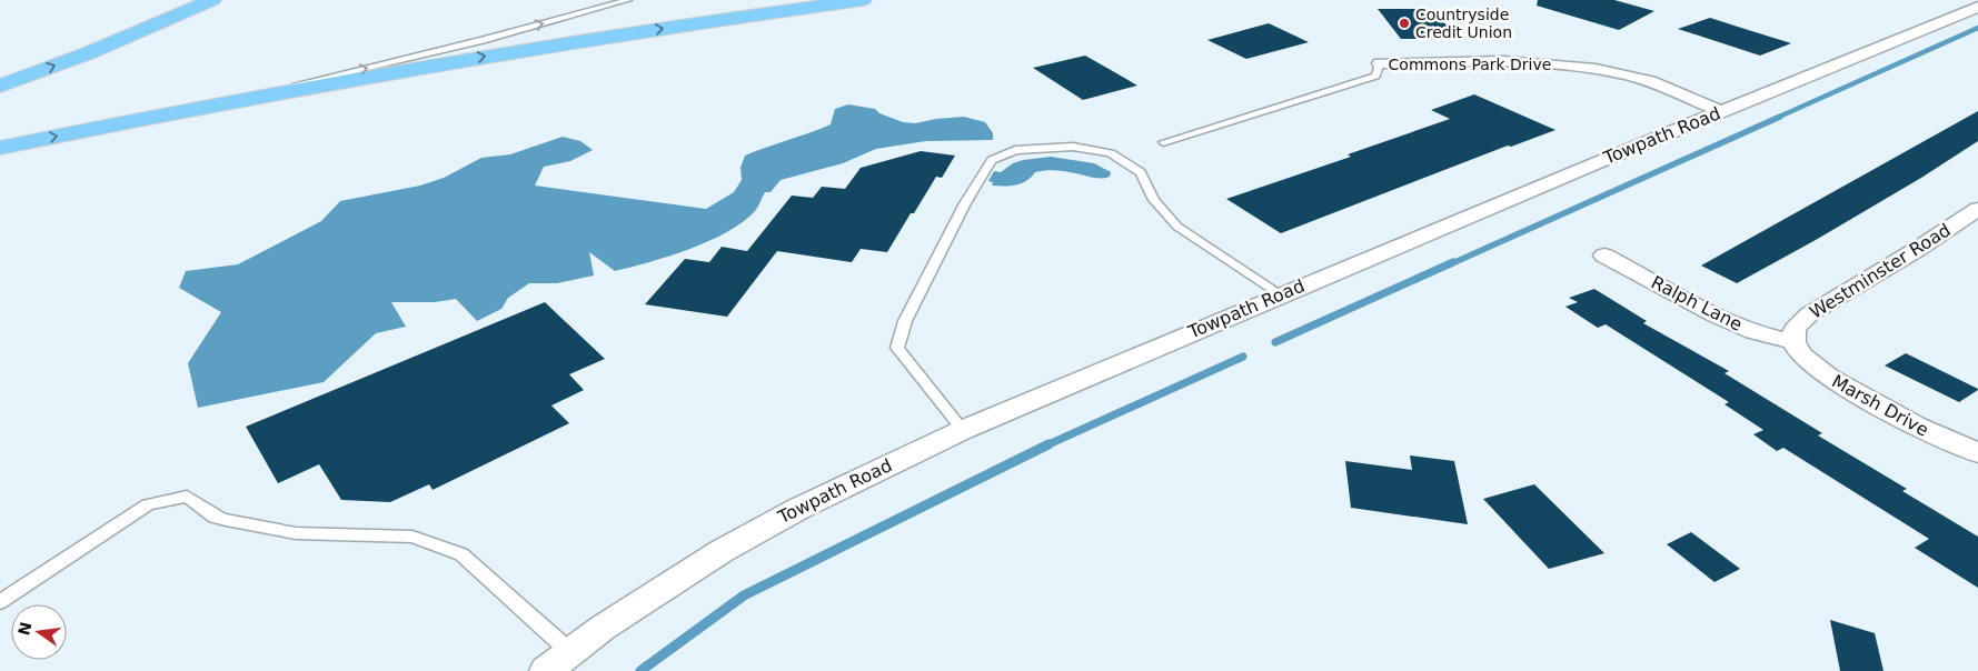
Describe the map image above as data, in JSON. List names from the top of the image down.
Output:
{
  "streets": {
    "street": [
      "Commons Park Drive",
      "Towpath Road",
      "Westminster Road",
      "Ralph Lane",
      "Marsh Drive"
    ]
  },
  "crossings": [
    ["Commons Park Drive", "Towpath Road"],
    ["Westminster Road", "Ralph Lane"],
    ["Westminster Road", "Marsh Drive"],
    ["Ralph Lane", "Marsh Drive"]
  ],
  "places": ["Countryside Credit Union"],
  "north": "left"
}
